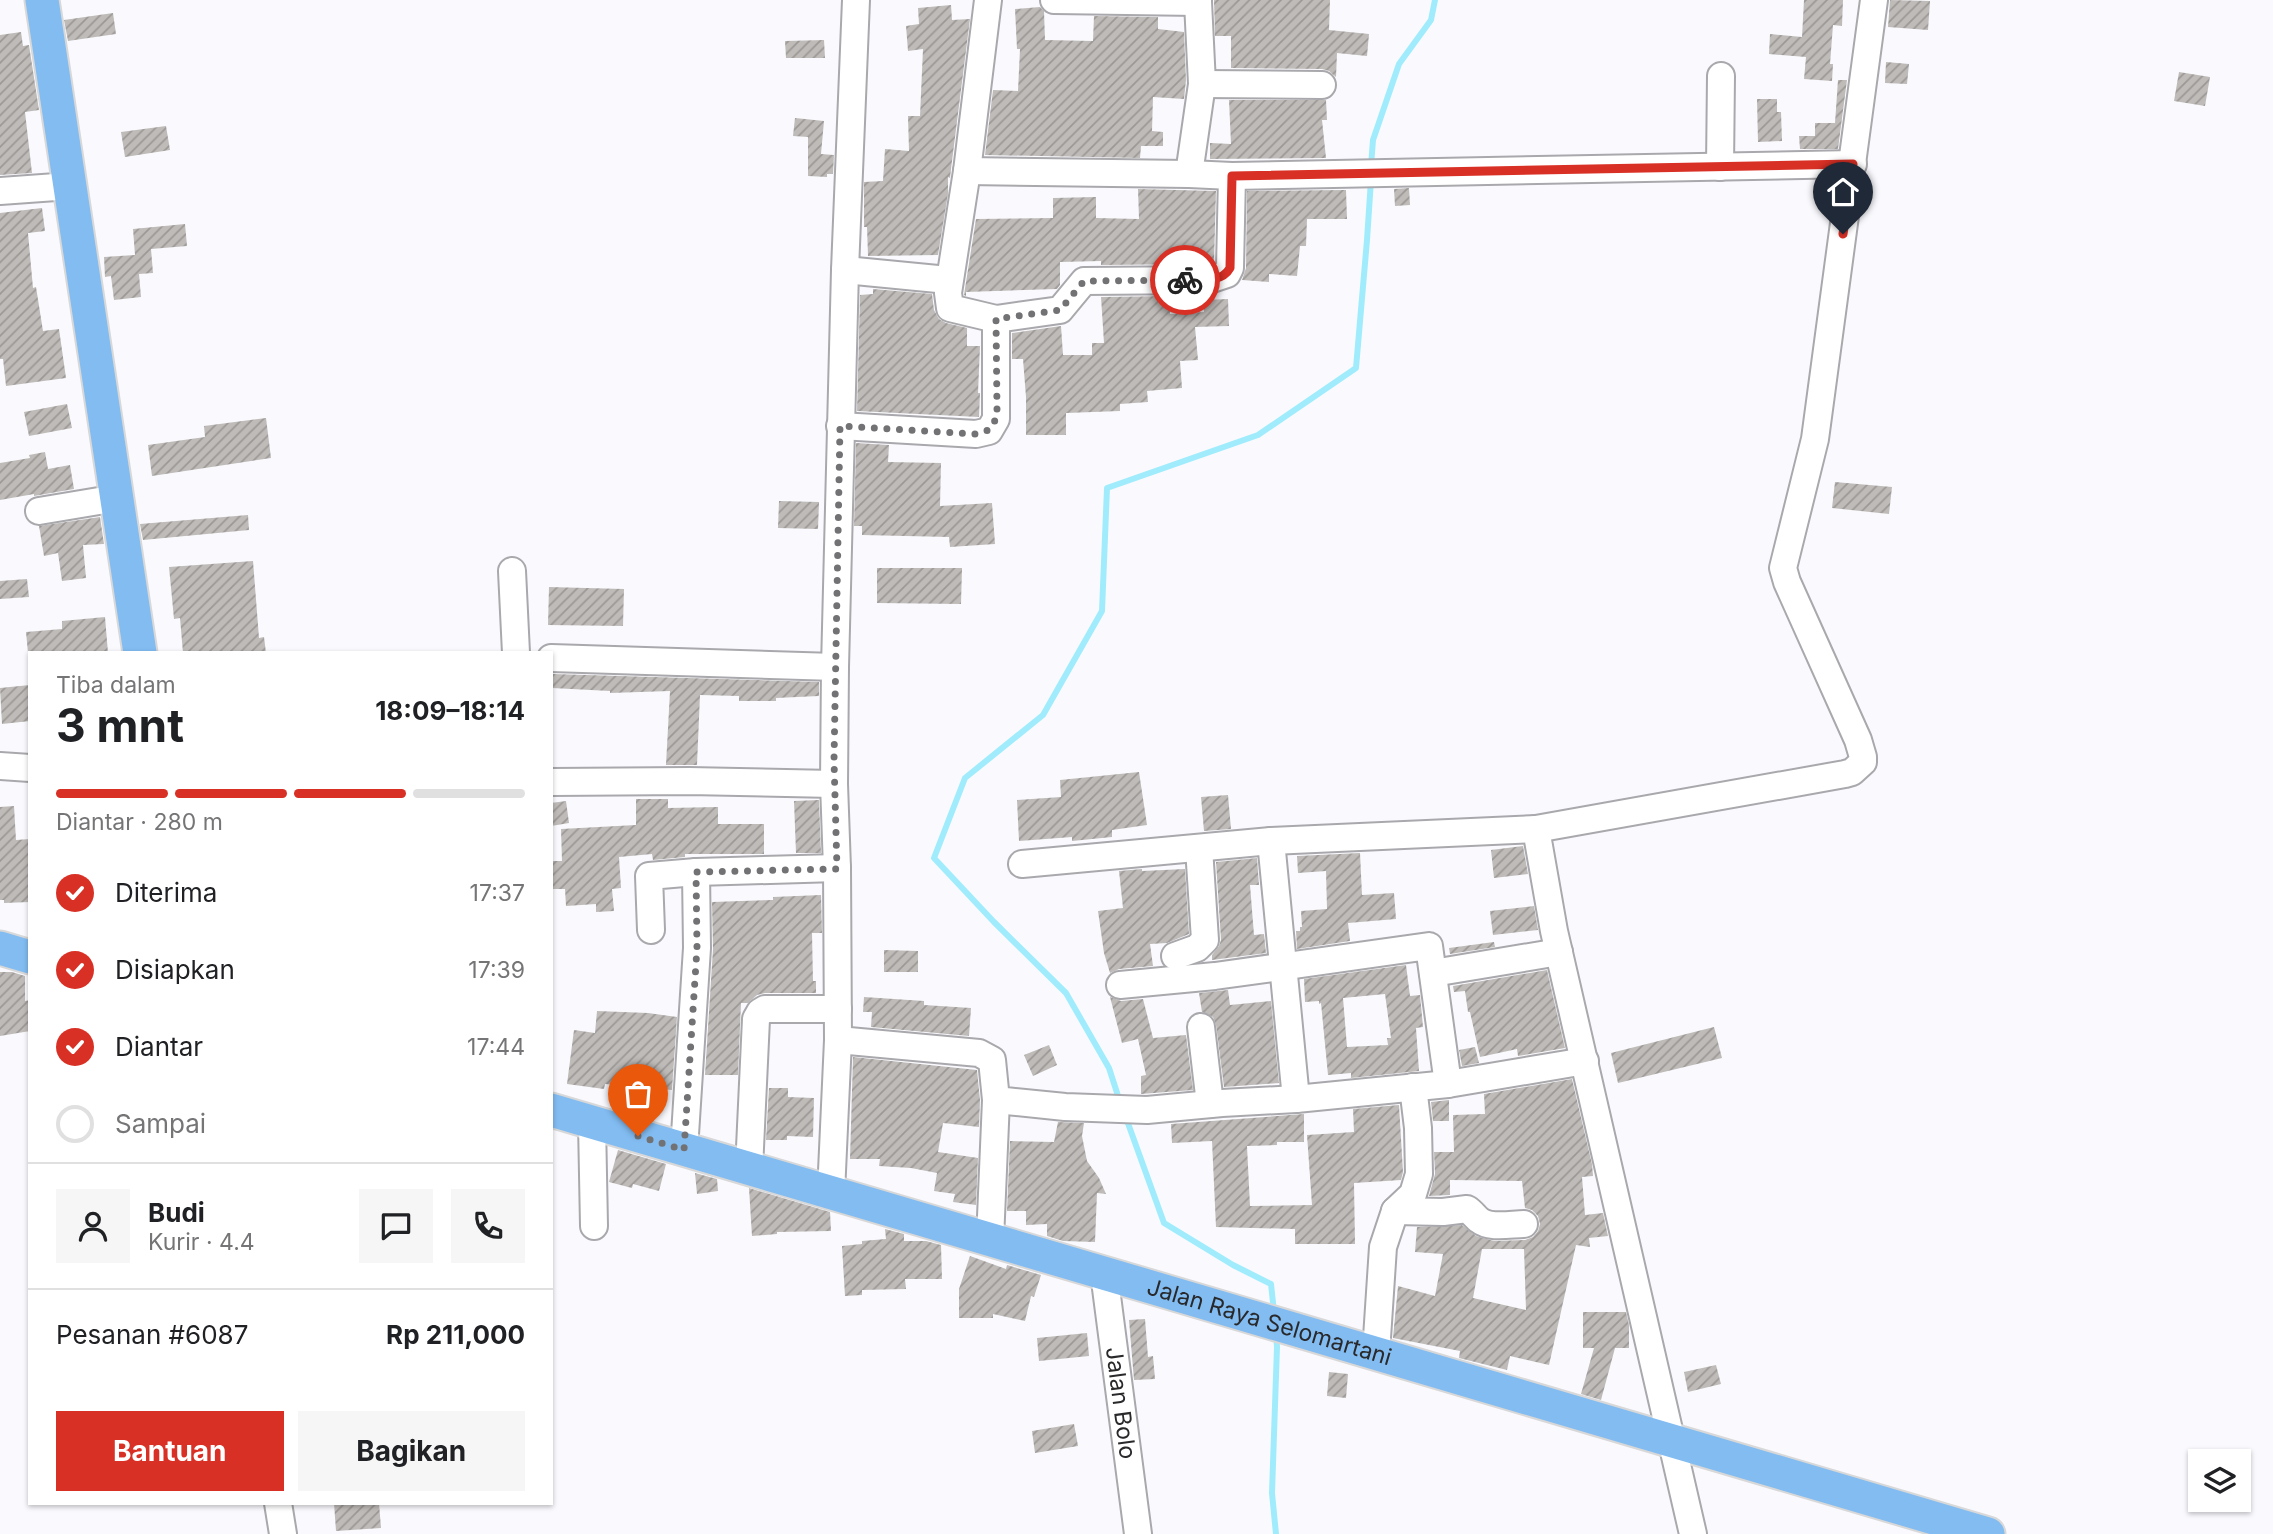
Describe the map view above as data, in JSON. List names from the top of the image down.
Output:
{
  "streets": {
    "main road": ["Jalan Raya Selomartani"],
    "street": ["Jalan Bolo"]
  },
  "crossings": [
    ["Jalan Raya Selomartani", "Jalan Bolo"]
  ],
  "page": {
    "heading": ["3 mnt", "Tiba dalam", "18:09–18:14"],
    "panel": [
      "Budi",
      "Kurir · 4.4",
      "Pesanan #6087",
      "Rp 211,000"
    ],
    "bar": "Diantar · 280 m",
    "list": [
      ["Diterima", "17:37"],
      ["Disiapkan", "17:39"],
      ["Diantar", "17:44"],
      "Sampai"
    ],
    "buttons": ["Bantuan", "Bagikan"]
  }
}
